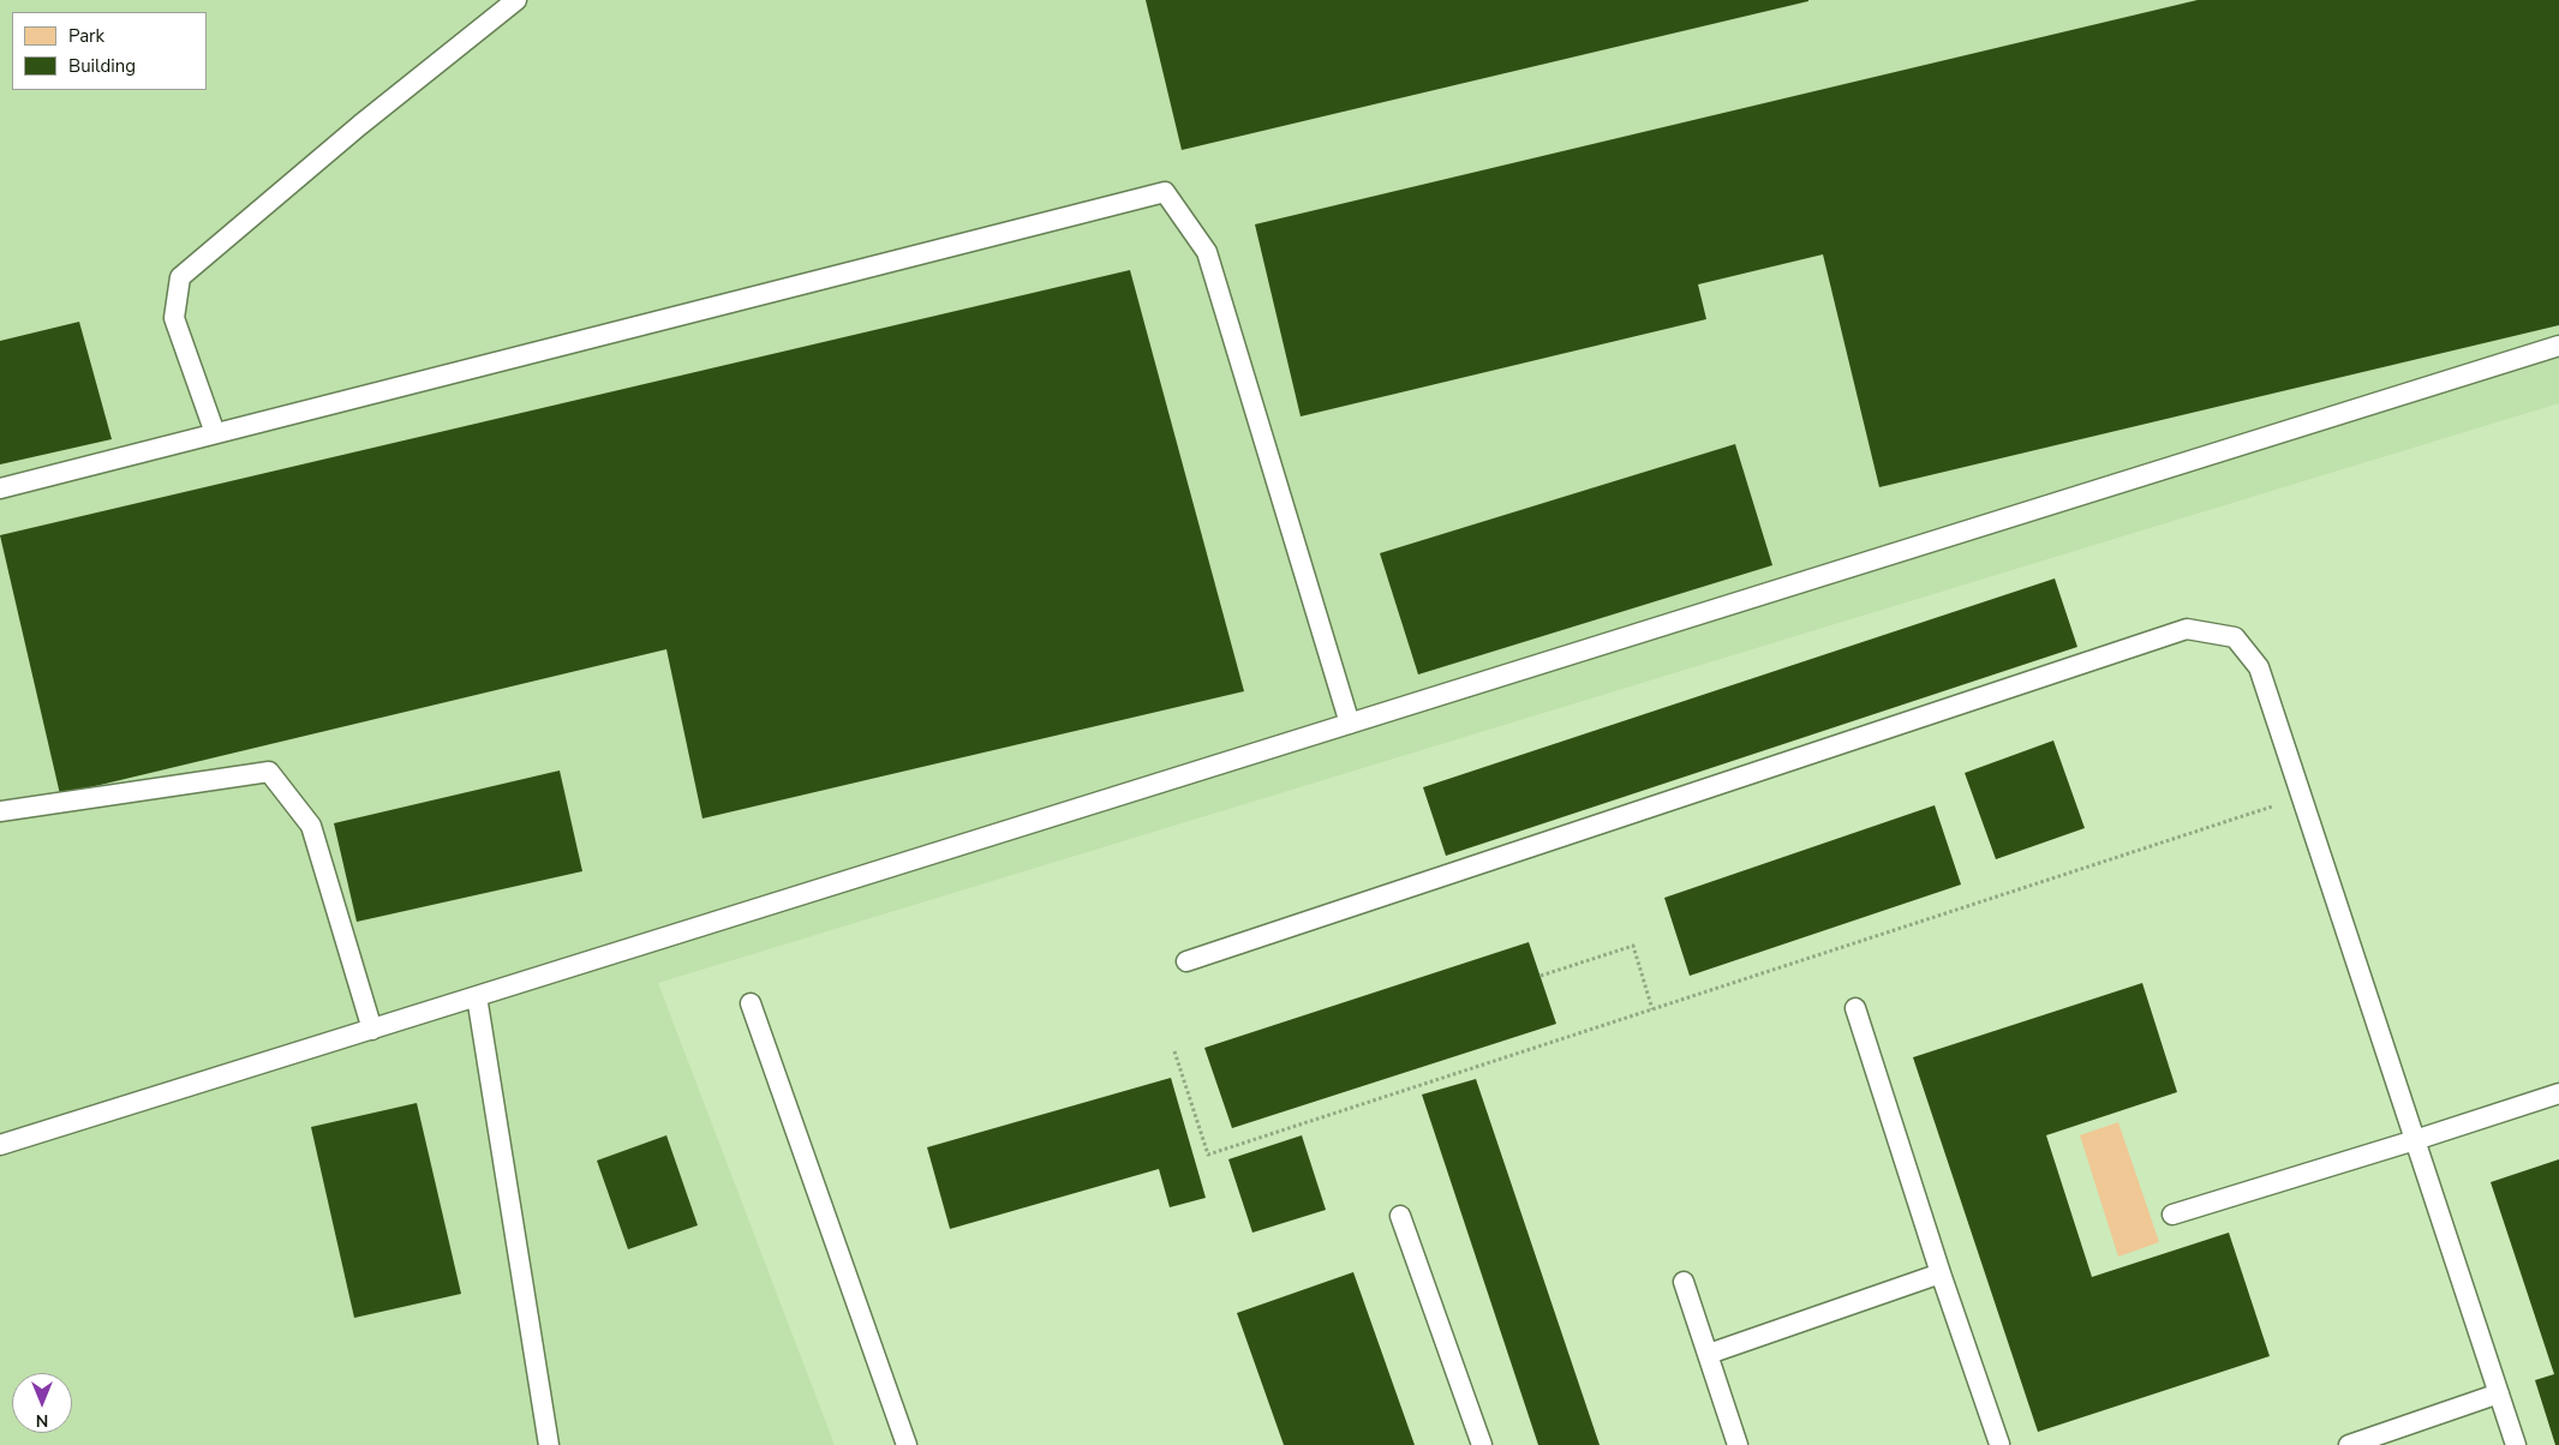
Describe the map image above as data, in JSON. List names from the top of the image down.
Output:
{
  "legend": ["Park", "Building"],
  "north": "bottom"
}
